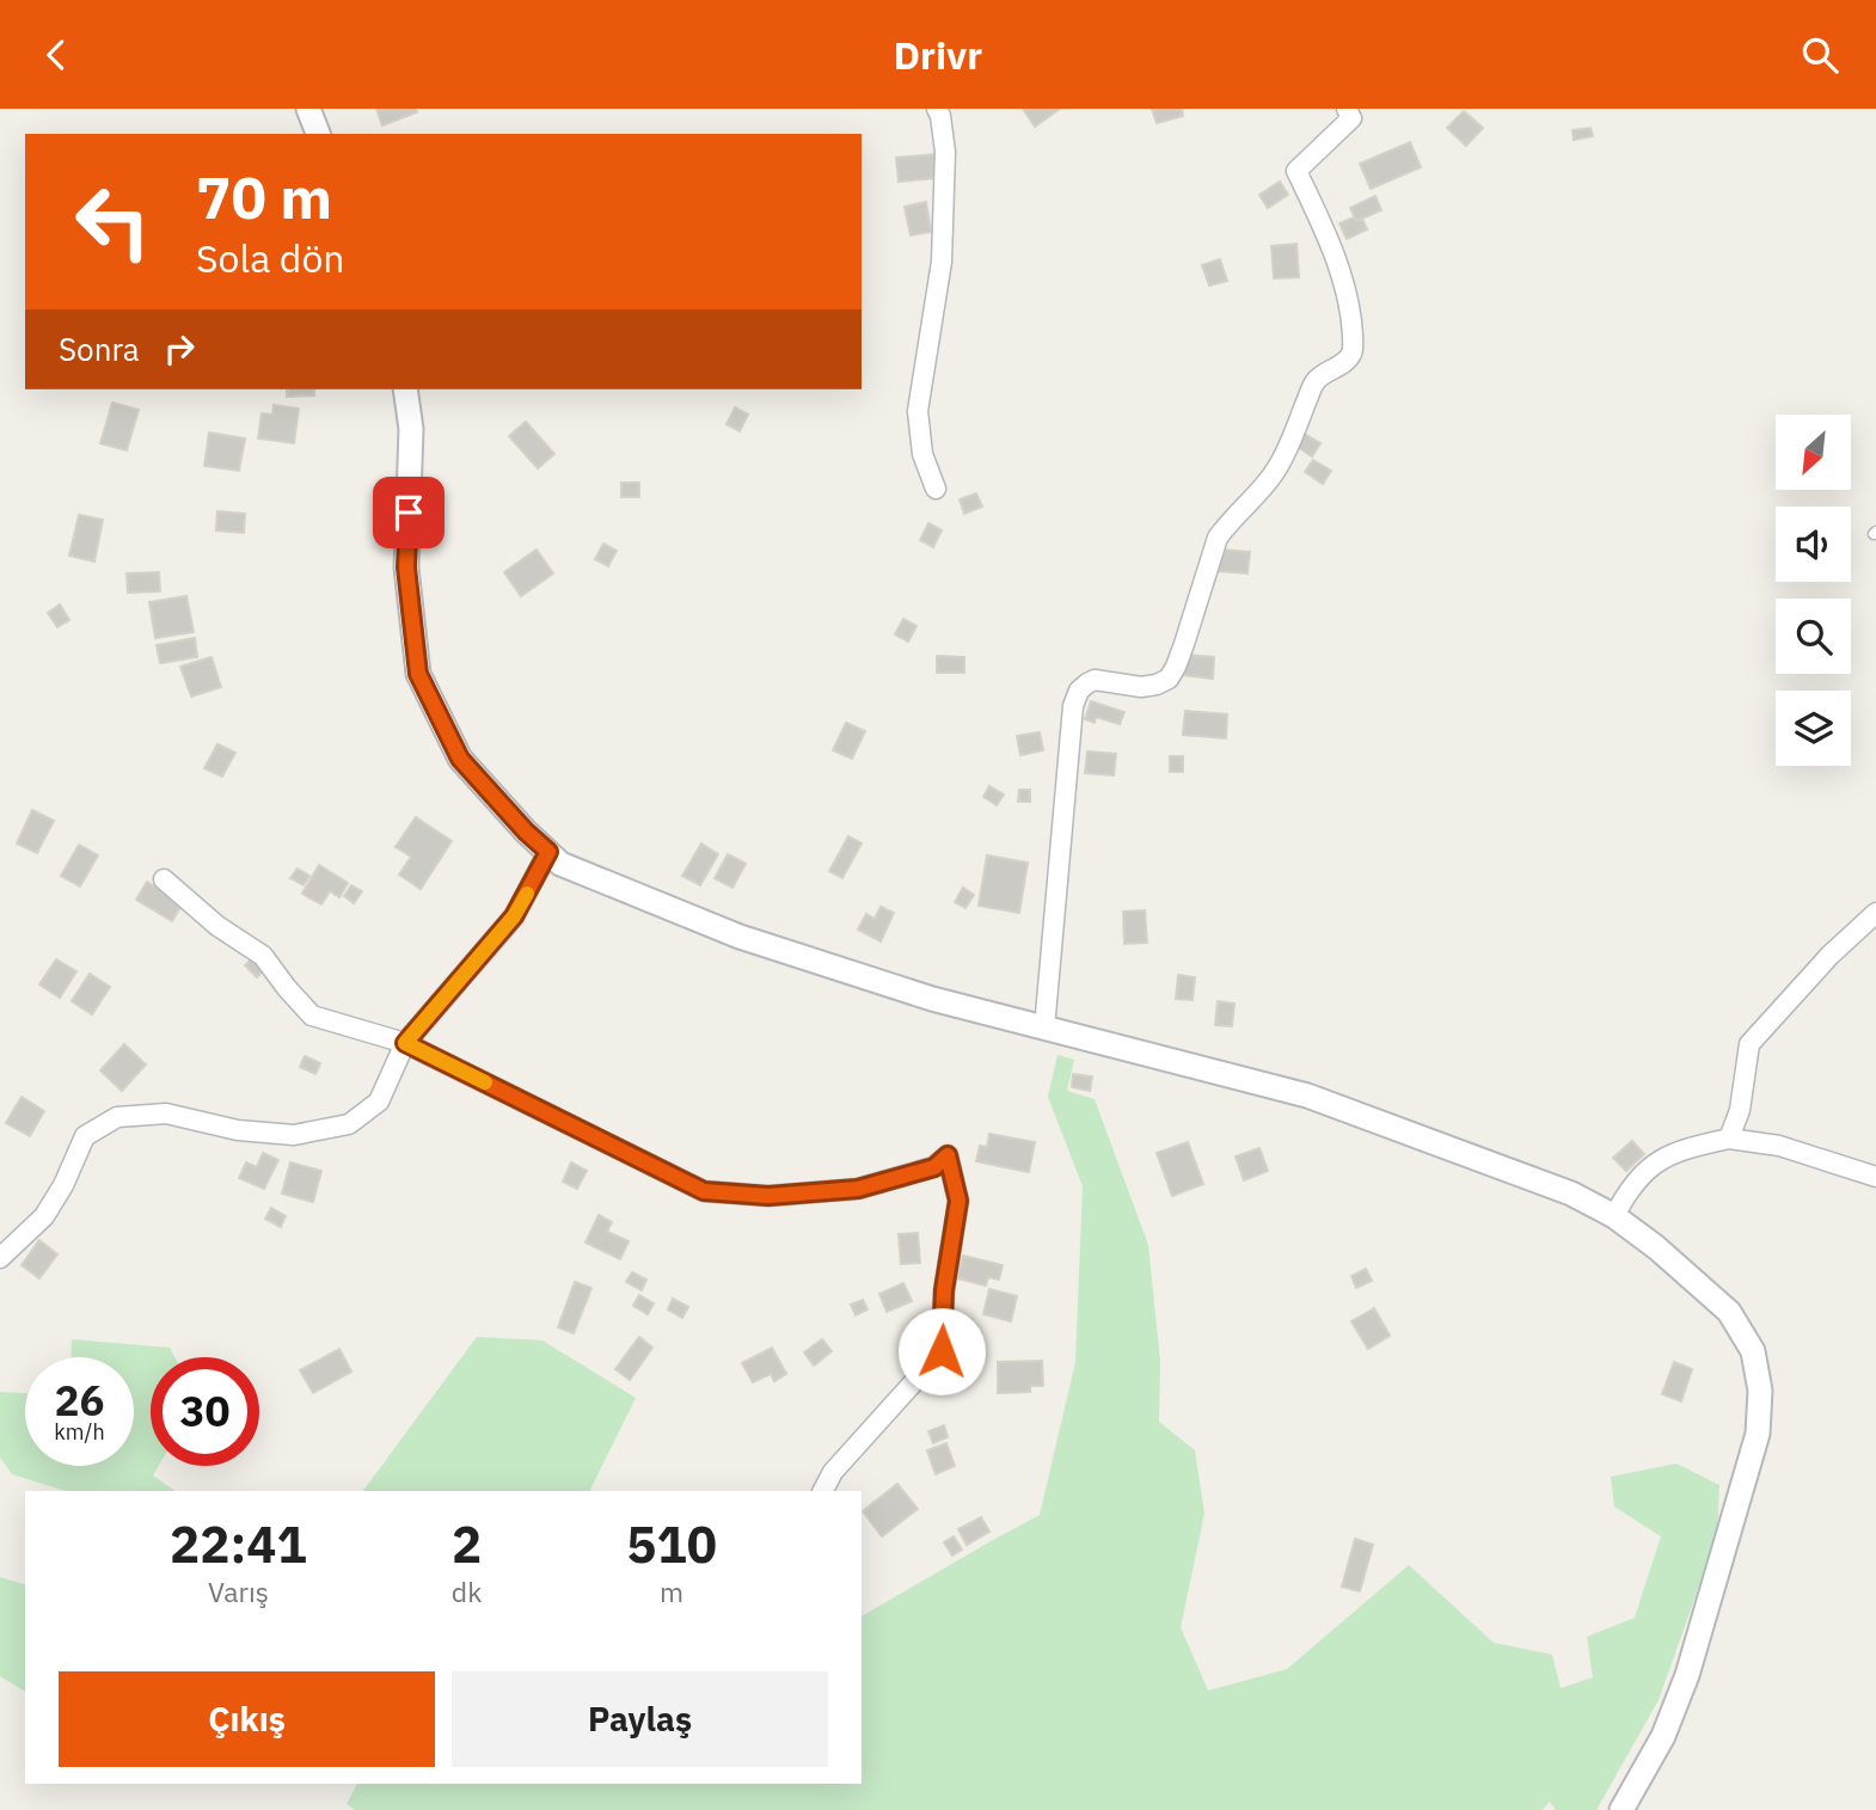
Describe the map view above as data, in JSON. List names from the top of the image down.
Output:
{
  "north": "bottom left",
  "page": {
    "header": "Drivr",
    "turn": ["70 m", "Sola dön"],
    "then": "Sonra",
    "speed": "26 km/h",
    "limit": "30",
    "eta": [
      "22:41",
      "Varış",
      "2",
      "dk",
      "510",
      "m"
    ],
    "buttons": ["Çıkış", "Paylaş"]
  }
}
